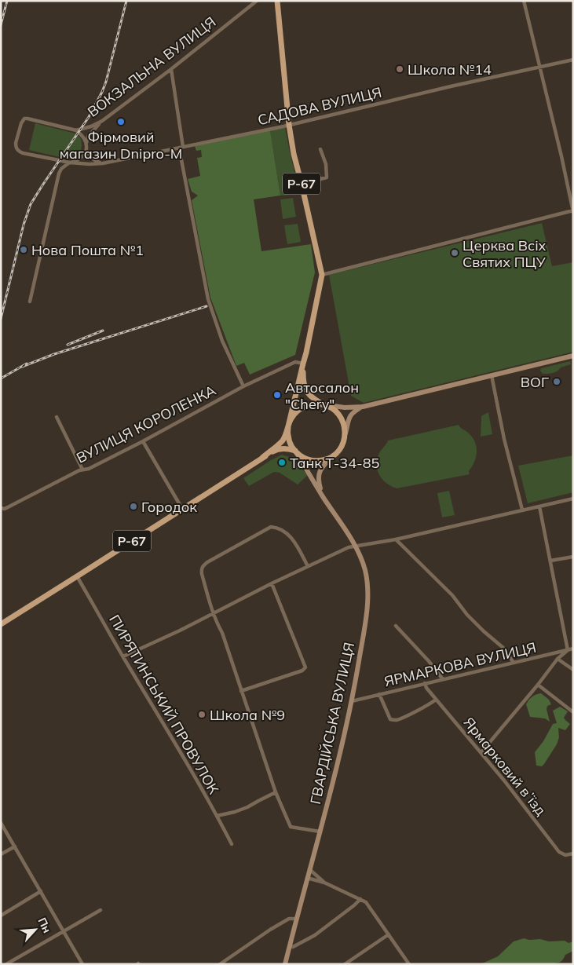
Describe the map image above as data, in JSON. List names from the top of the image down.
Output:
{
  "streets": {
    "main road": ["Р-67", "ГВАРДІЙСЬКА ВУЛИЦЯ"],
    "street": [
      "ВОКЗАЛЬНА ВУЛИЦЯ",
      "САДОВА ВУЛИЦЯ",
      "ВУЛИЦЯ КОРОЛЕНКА",
      "ЯРМАРКОВА ВУЛИЦЯ",
      "ПИРЯТИНСЬКИЙ ПРОВУЛОК",
      "Ярмарковий вʼїзд"
    ]
  },
  "crossings": [
    ["САДОВА ВУЛИЦЯ", "Р-67"],
    ["Р-67", "ВУЛИЦЯ КОРОЛЕНКА"],
    ["Р-67", "ПИРЯТИНСЬКИЙ ПРОВУЛОК"],
    ["Р-67", "ГВАРДІЙСЬКА ВУЛИЦЯ"],
    ["ЯРМАРКОВА ВУЛИЦЯ", "ГВАРДІЙСЬКА ВУЛИЦЯ"],
    ["ЯРМАРКОВА ВУЛИЦЯ", "Ярмарковий вʼїзд"]
  ],
  "places": [
    "Школа №14",
    "Фірмовий магазин Dnipro-M",
    "Нова Пошта №1",
    "Церква Всіх Святих ПЦУ",
    "ВОГ",
    "Автосалон \"Chery\"",
    "Танк Т-34-85",
    "Городок",
    "Школа №9"
  ],
  "north": "top right"
}
